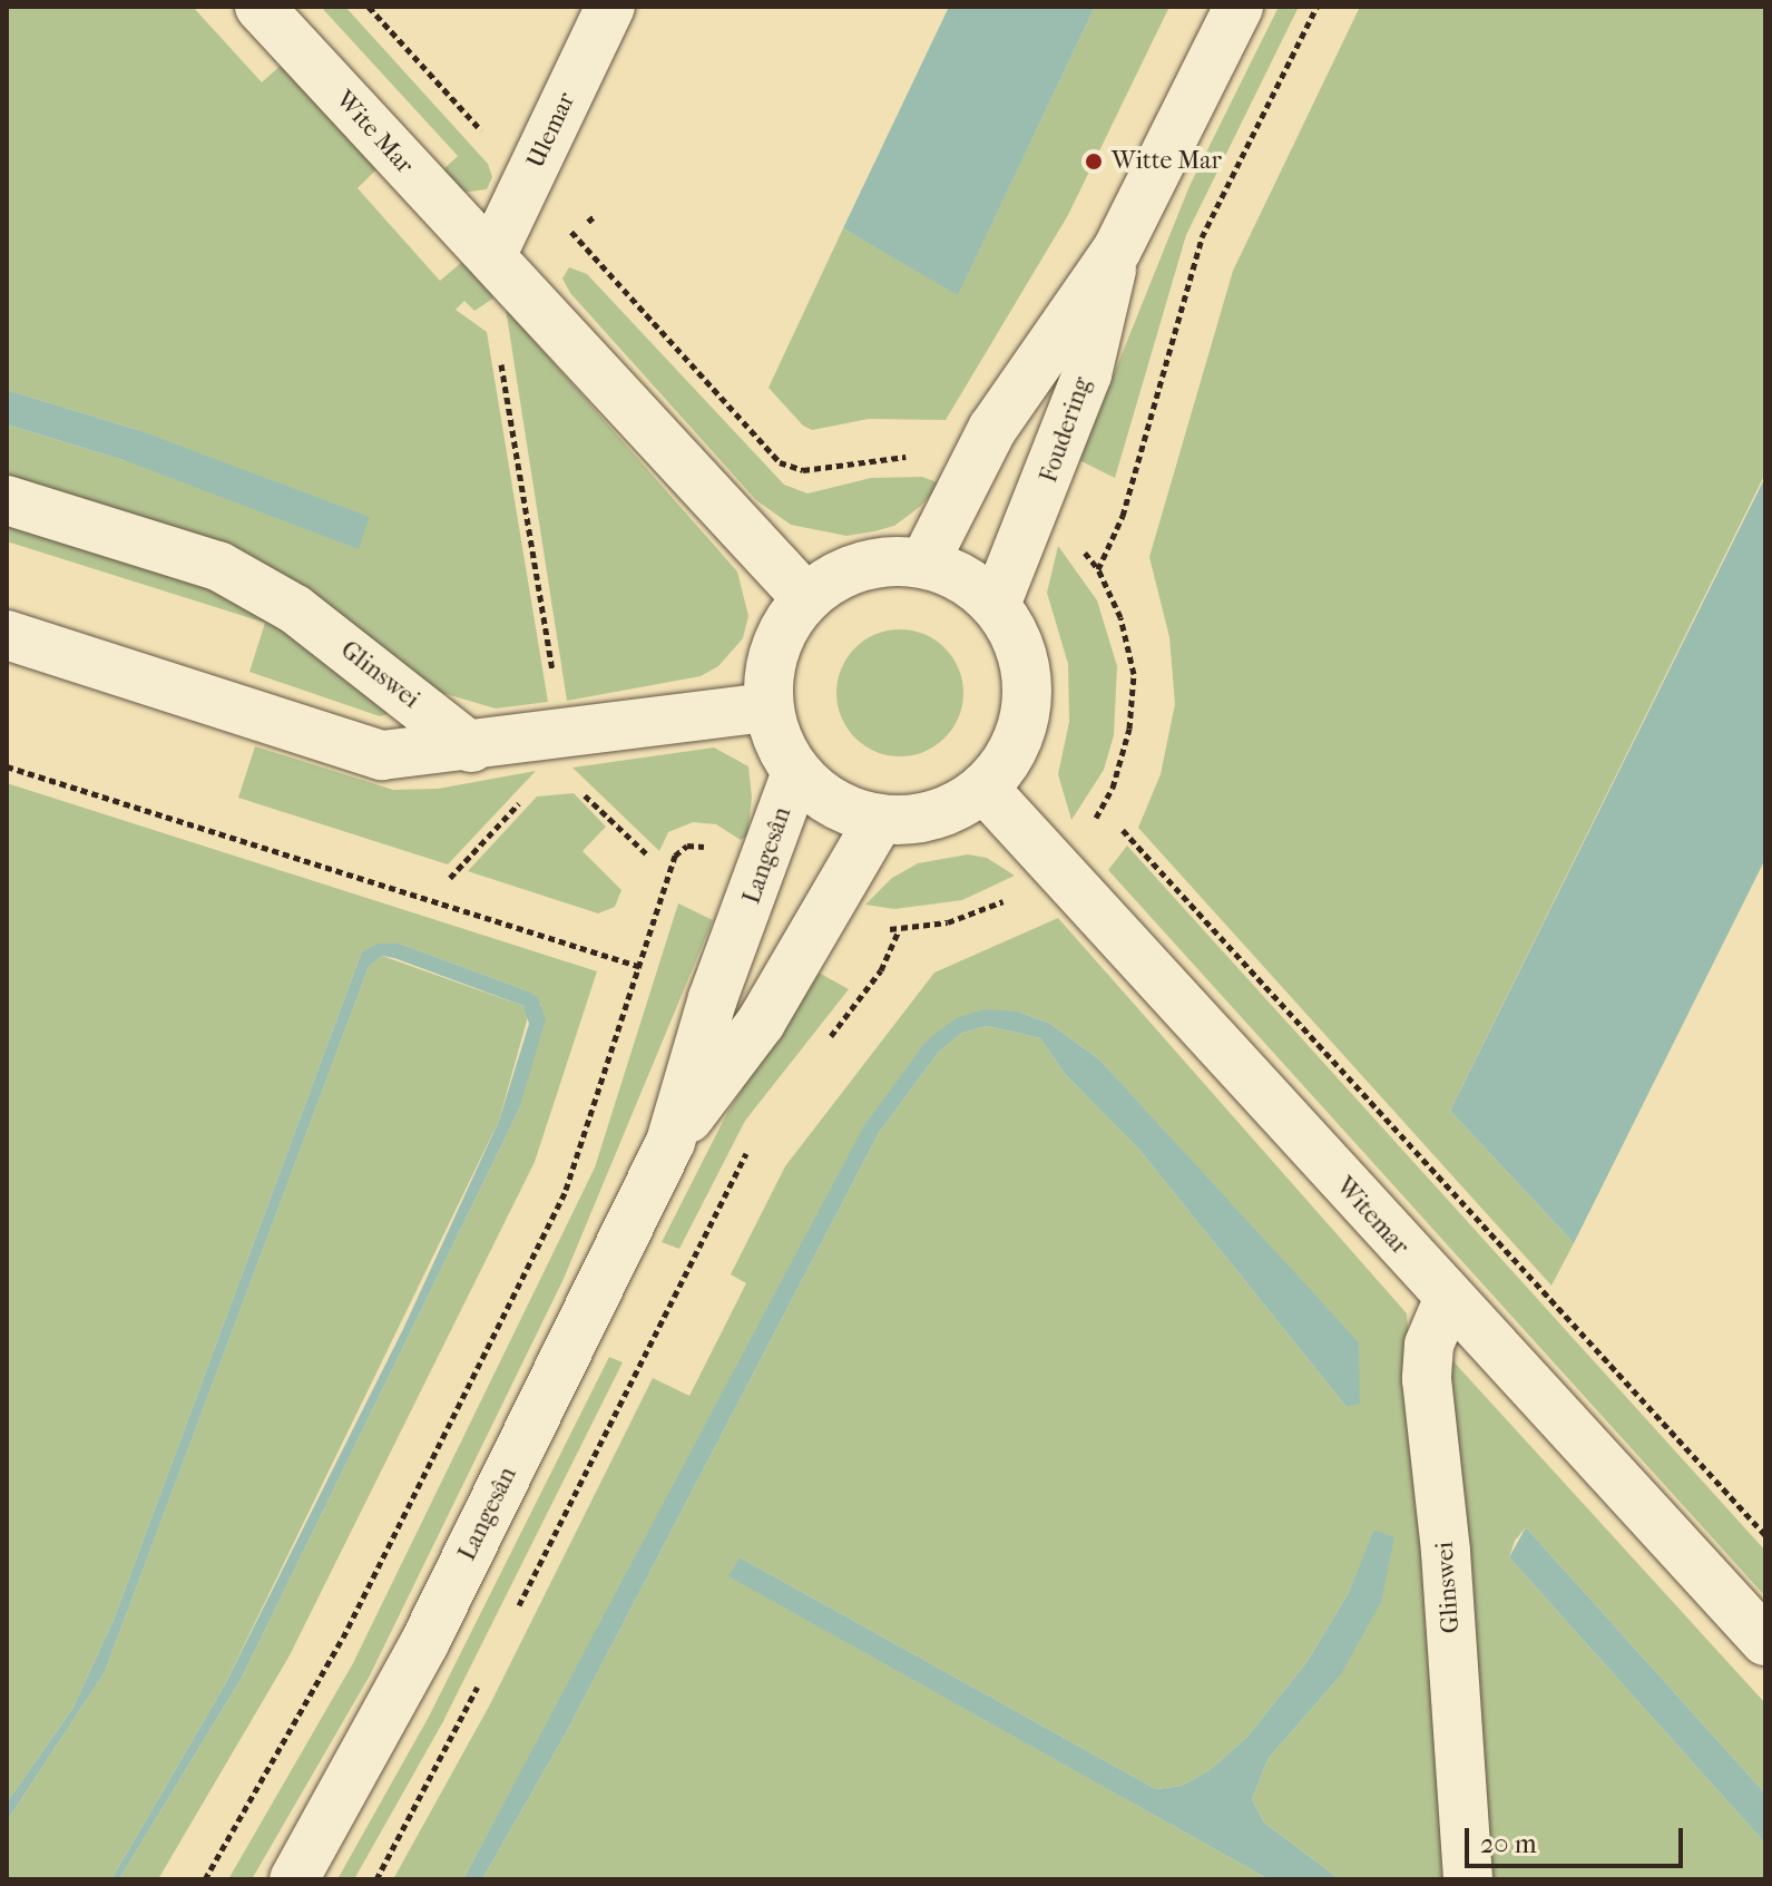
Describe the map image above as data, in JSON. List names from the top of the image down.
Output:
{
  "streets": {
    "street": [
      "Ulemar",
      "Wite Mar",
      "Foudering",
      "Glinswei",
      "Langesân",
      "Witemar"
    ]
  },
  "crossings": [
    ["Ulemar", "Wite Mar"],
    ["Wite Mar", "Foudering"],
    ["Wite Mar", "Langesân"],
    ["Wite Mar", "Witemar"],
    ["Foudering", "Langesân"],
    ["Foudering", "Witemar"],
    ["Glinswei", "Witemar"],
    ["Langesân", "Witemar"]
  ],
  "places": ["Witte Mar"],
  "scale_bar": "20 m"
}
